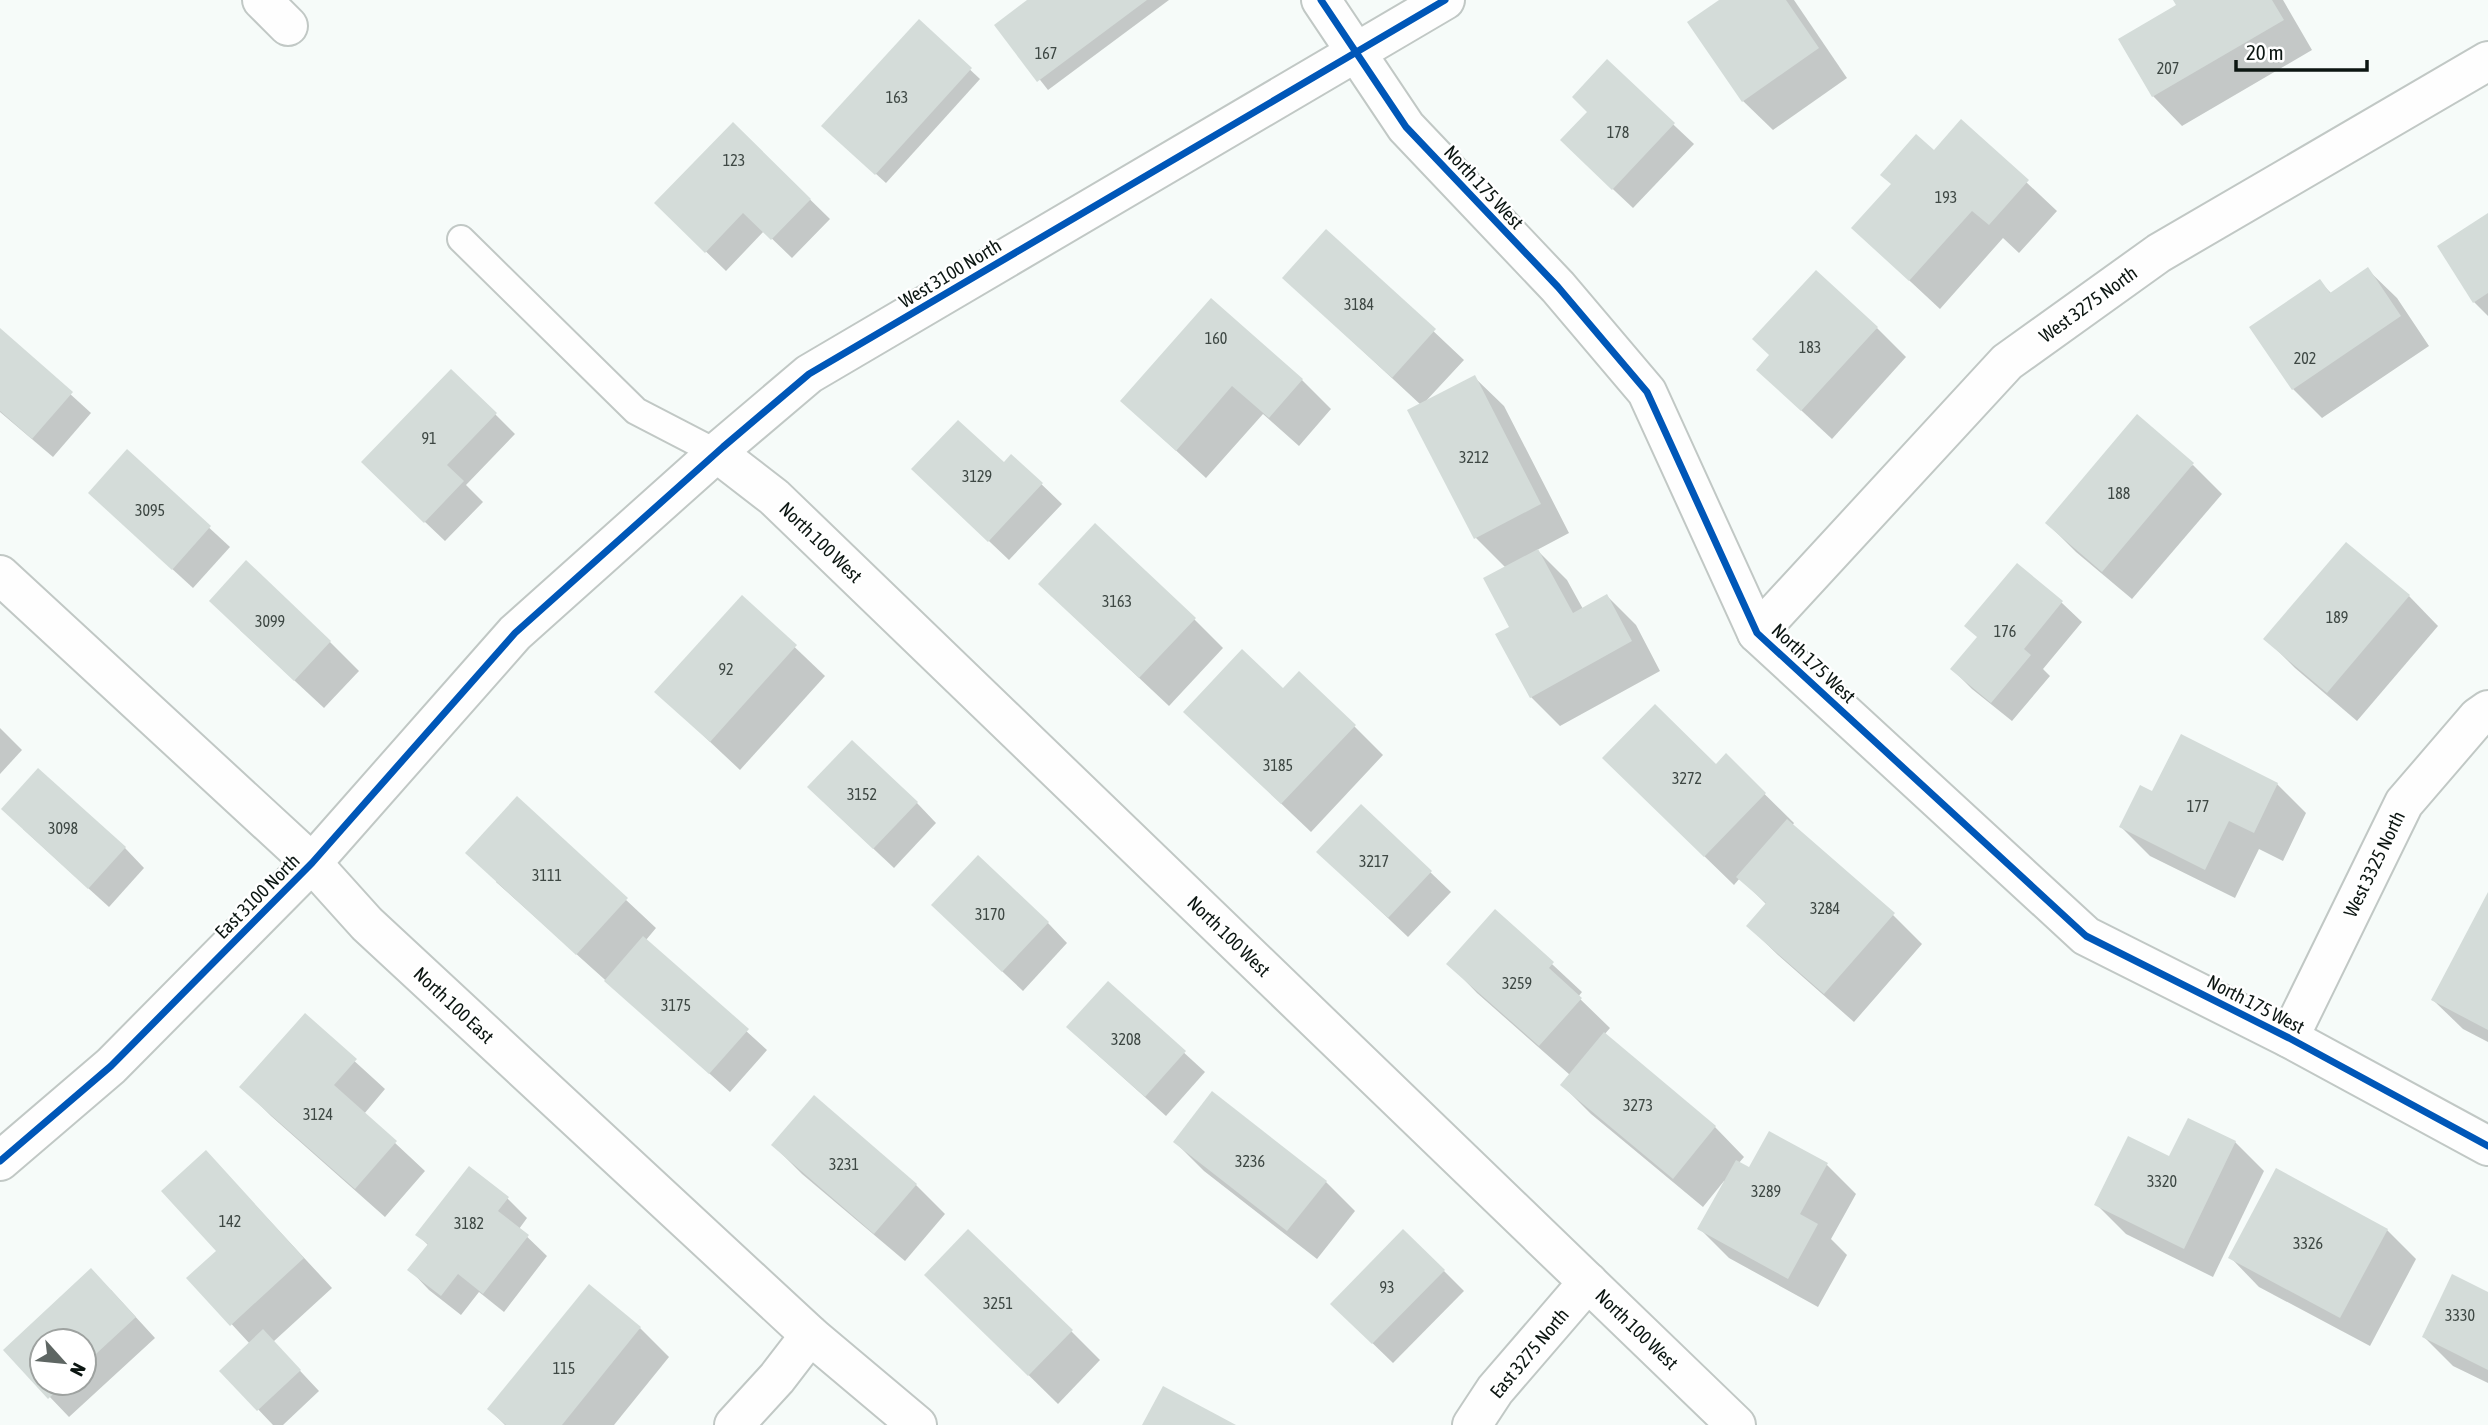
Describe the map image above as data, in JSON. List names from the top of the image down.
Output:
{
  "streets": {
    "street": [
      "North 175 West",
      "West 3100 North",
      "West 3275 North",
      "North 100 West",
      "West 3325 North",
      "East 3100 North",
      "North 100 East",
      "East 3275 North"
    ]
  },
  "crossings": [
    ["North 175 West", "West 3100 North"],
    ["North 175 West", "West 3275 North"],
    ["North 175 West", "West 3325 North"],
    ["West 3100 North", "North 100 West"],
    ["West 3100 North", "East 3100 North"],
    ["North 100 West", "East 3275 North"],
    ["East 3100 North", "North 100 East"]
  ],
  "house_numbers": [
    "167",
    "207",
    "163",
    "178",
    "123",
    "193",
    "3184",
    "160",
    "183",
    "202",
    "91",
    "3212",
    "3129",
    "188",
    "3095",
    "3163",
    "189",
    "3099",
    "176",
    "92",
    "3185",
    "3272",
    "3152",
    "177",
    "3098",
    "3217",
    "3111",
    "3284",
    "3170",
    "3259",
    "3175",
    "3208",
    "3273",
    "3124",
    "3236",
    "3231",
    "3320",
    "3289",
    "142",
    "3182",
    "3326",
    "93",
    "3251",
    "3330",
    "115"
  ],
  "scale_bar": "20 m",
  "north": "bottom right"
}
